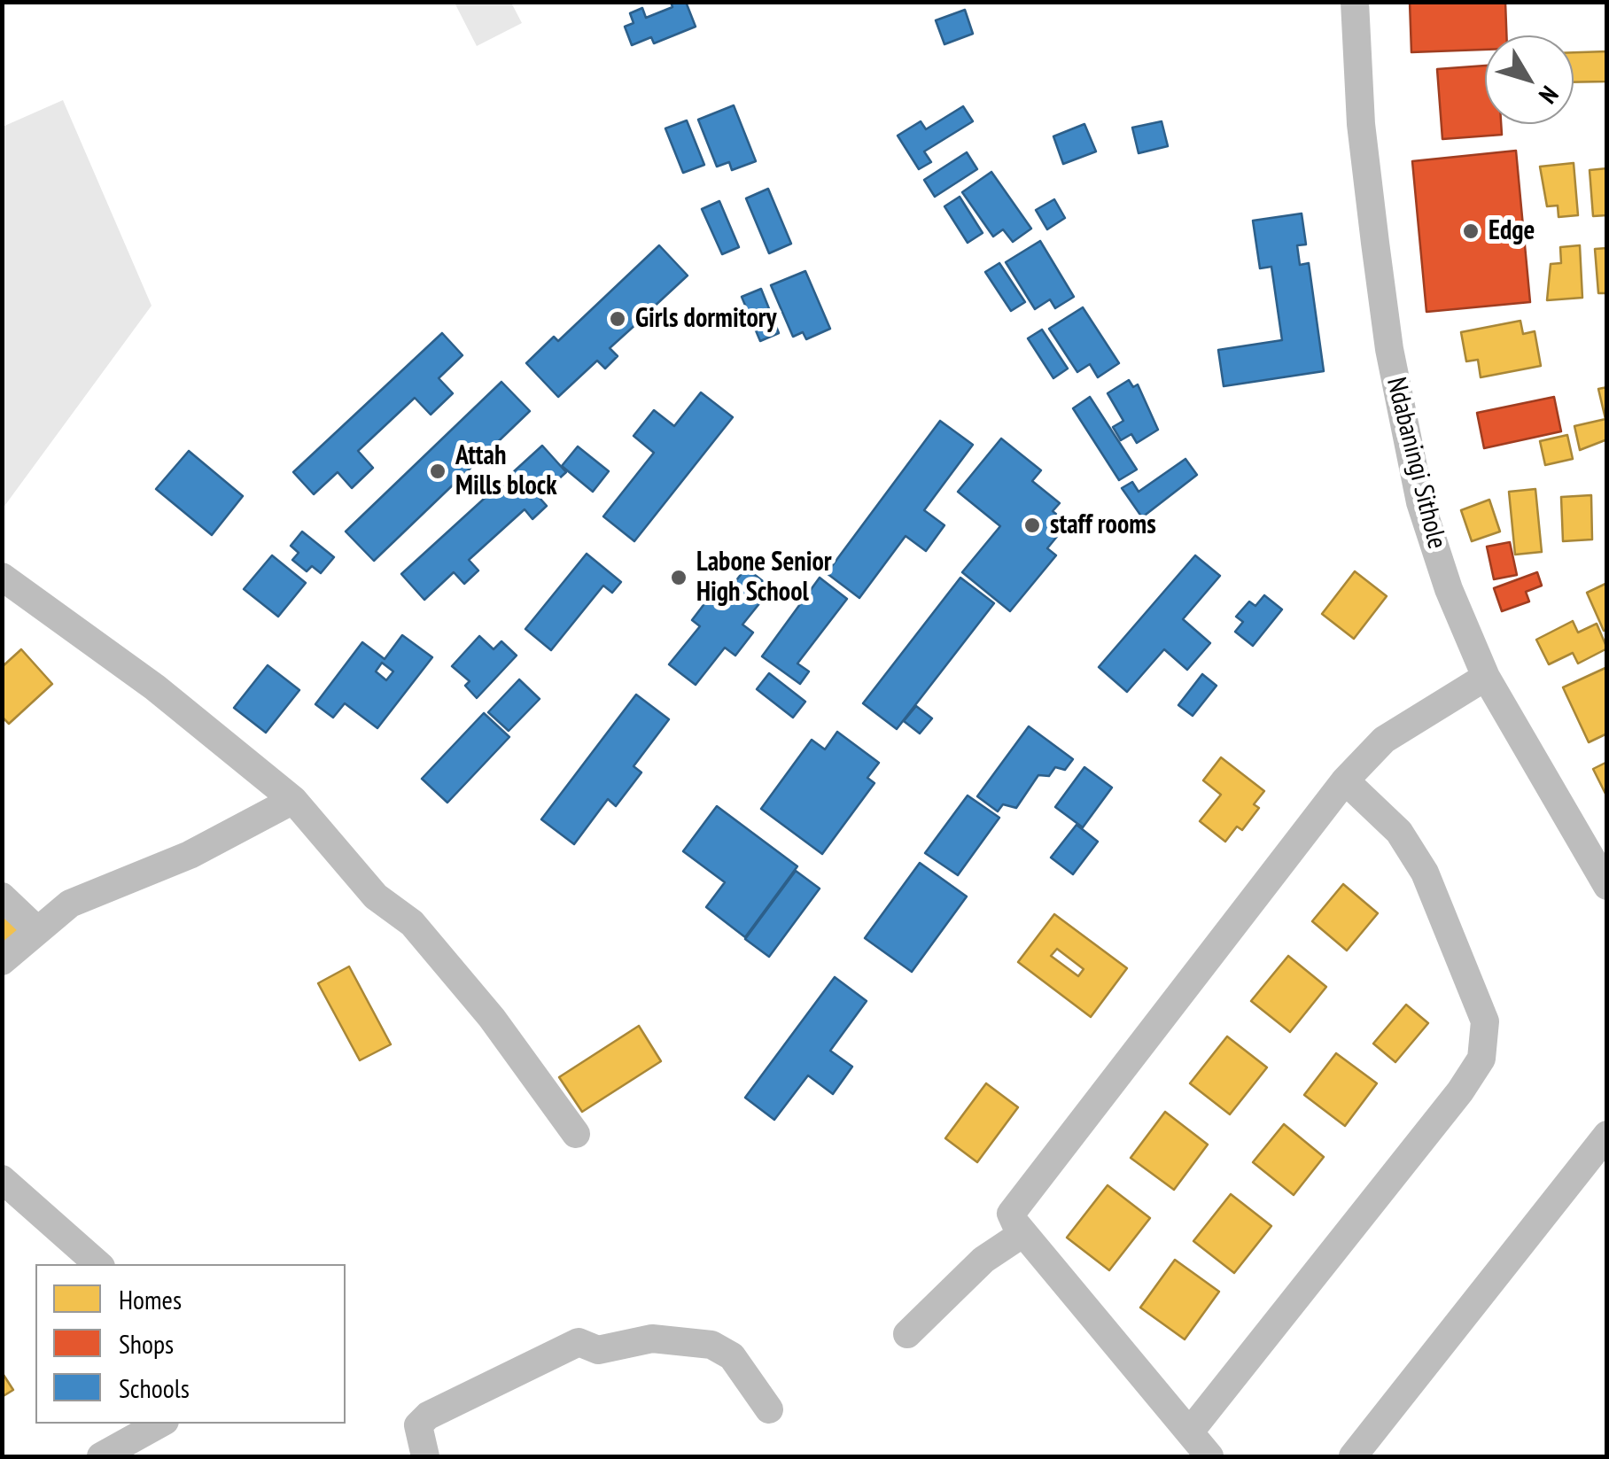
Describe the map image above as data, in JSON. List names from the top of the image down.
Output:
{
  "streets": {
    "street": ["Ndabaningi Sithole"]
  },
  "places": [
    "Edge",
    "Girls dormitory",
    "Attah Mills block",
    "staff rooms",
    "Labone Senior High School"
  ],
  "legend": ["Homes", "Shops", "Schools"],
  "north": "bottom right"
}
